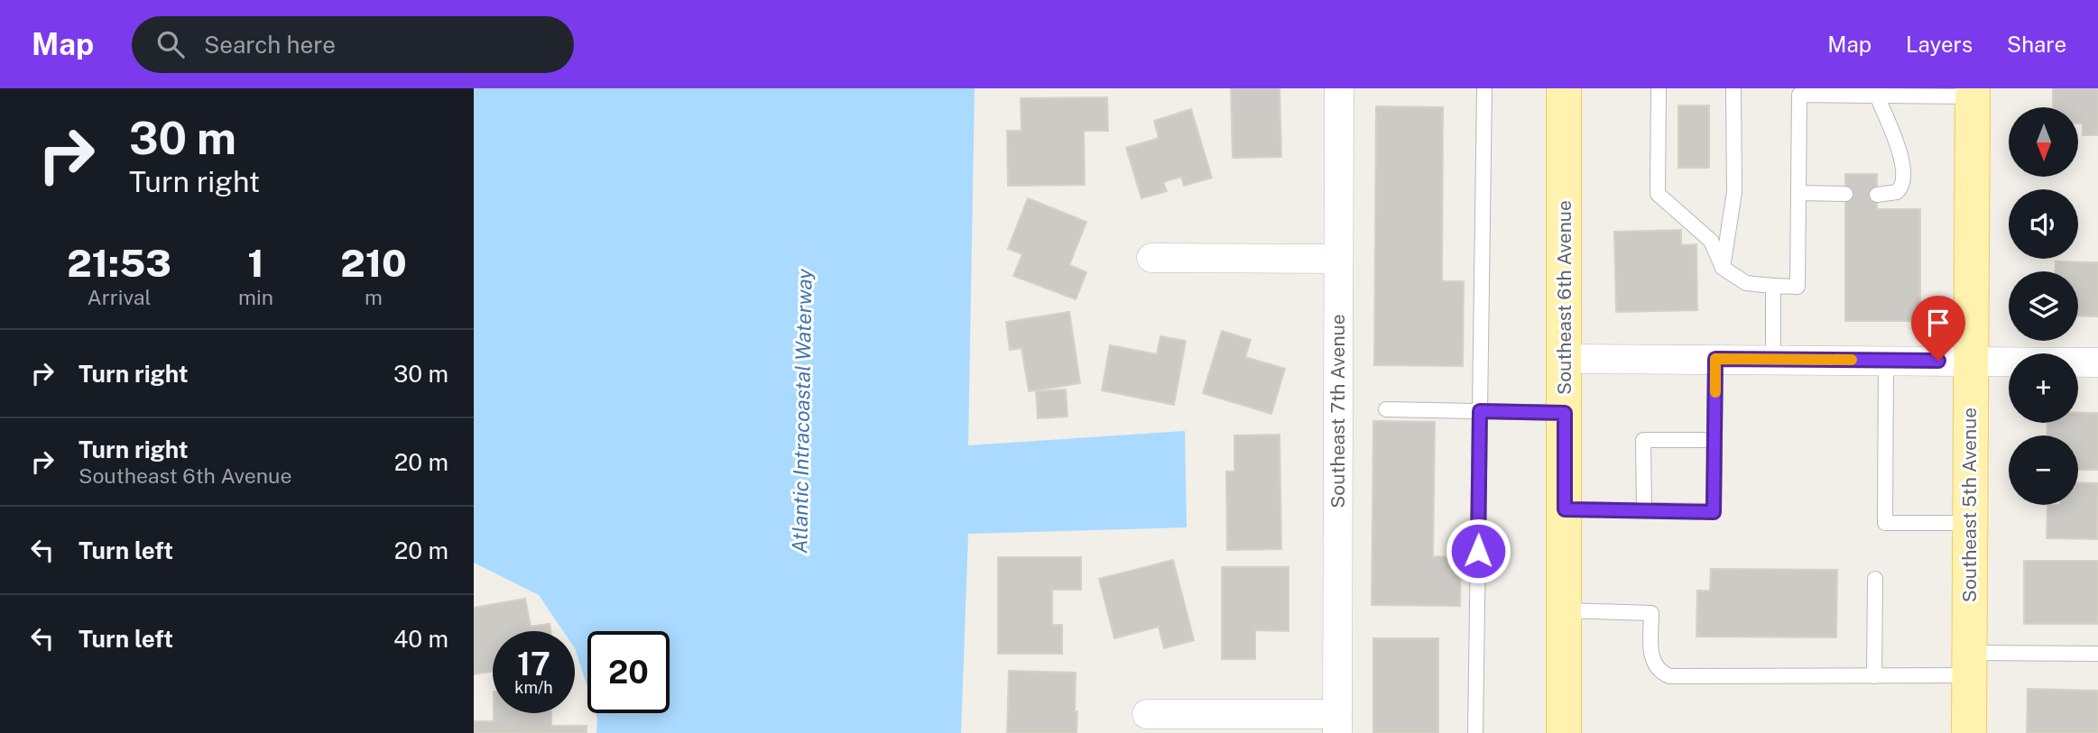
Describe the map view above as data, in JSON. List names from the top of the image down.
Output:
{
  "streets": {
    "main road": ["Southeast 6th Avenue", "Southeast 5th Avenue"],
    "street": ["Southeast 7th Avenue"]
  },
  "water": ["Atlantic Intracoastal Waterway"],
  "north": "bottom",
  "page": {
    "header": "Map",
    "search": "Search here",
    "nav": ["Map", "Layers", "Share"],
    "turn": ["30 m", "Turn right"],
    "map_buttons": ["+", "−"],
    "eta": [
      "21:53",
      "Arrival",
      "1",
      "min",
      "210",
      "m"
    ],
    "list": [
      {
        "name": "Turn right",
        "value": "30 m"
      },
      {
        "name": "Turn right",
        "note": "Southeast 6th Avenue",
        "value": "20 m"
      },
      {
        "name": "Turn left",
        "value": "20 m"
      },
      {
        "name": "Turn left",
        "value": "40 m"
      }
    ],
    "speed": "17 km/h",
    "limit": "20"
  }
}
